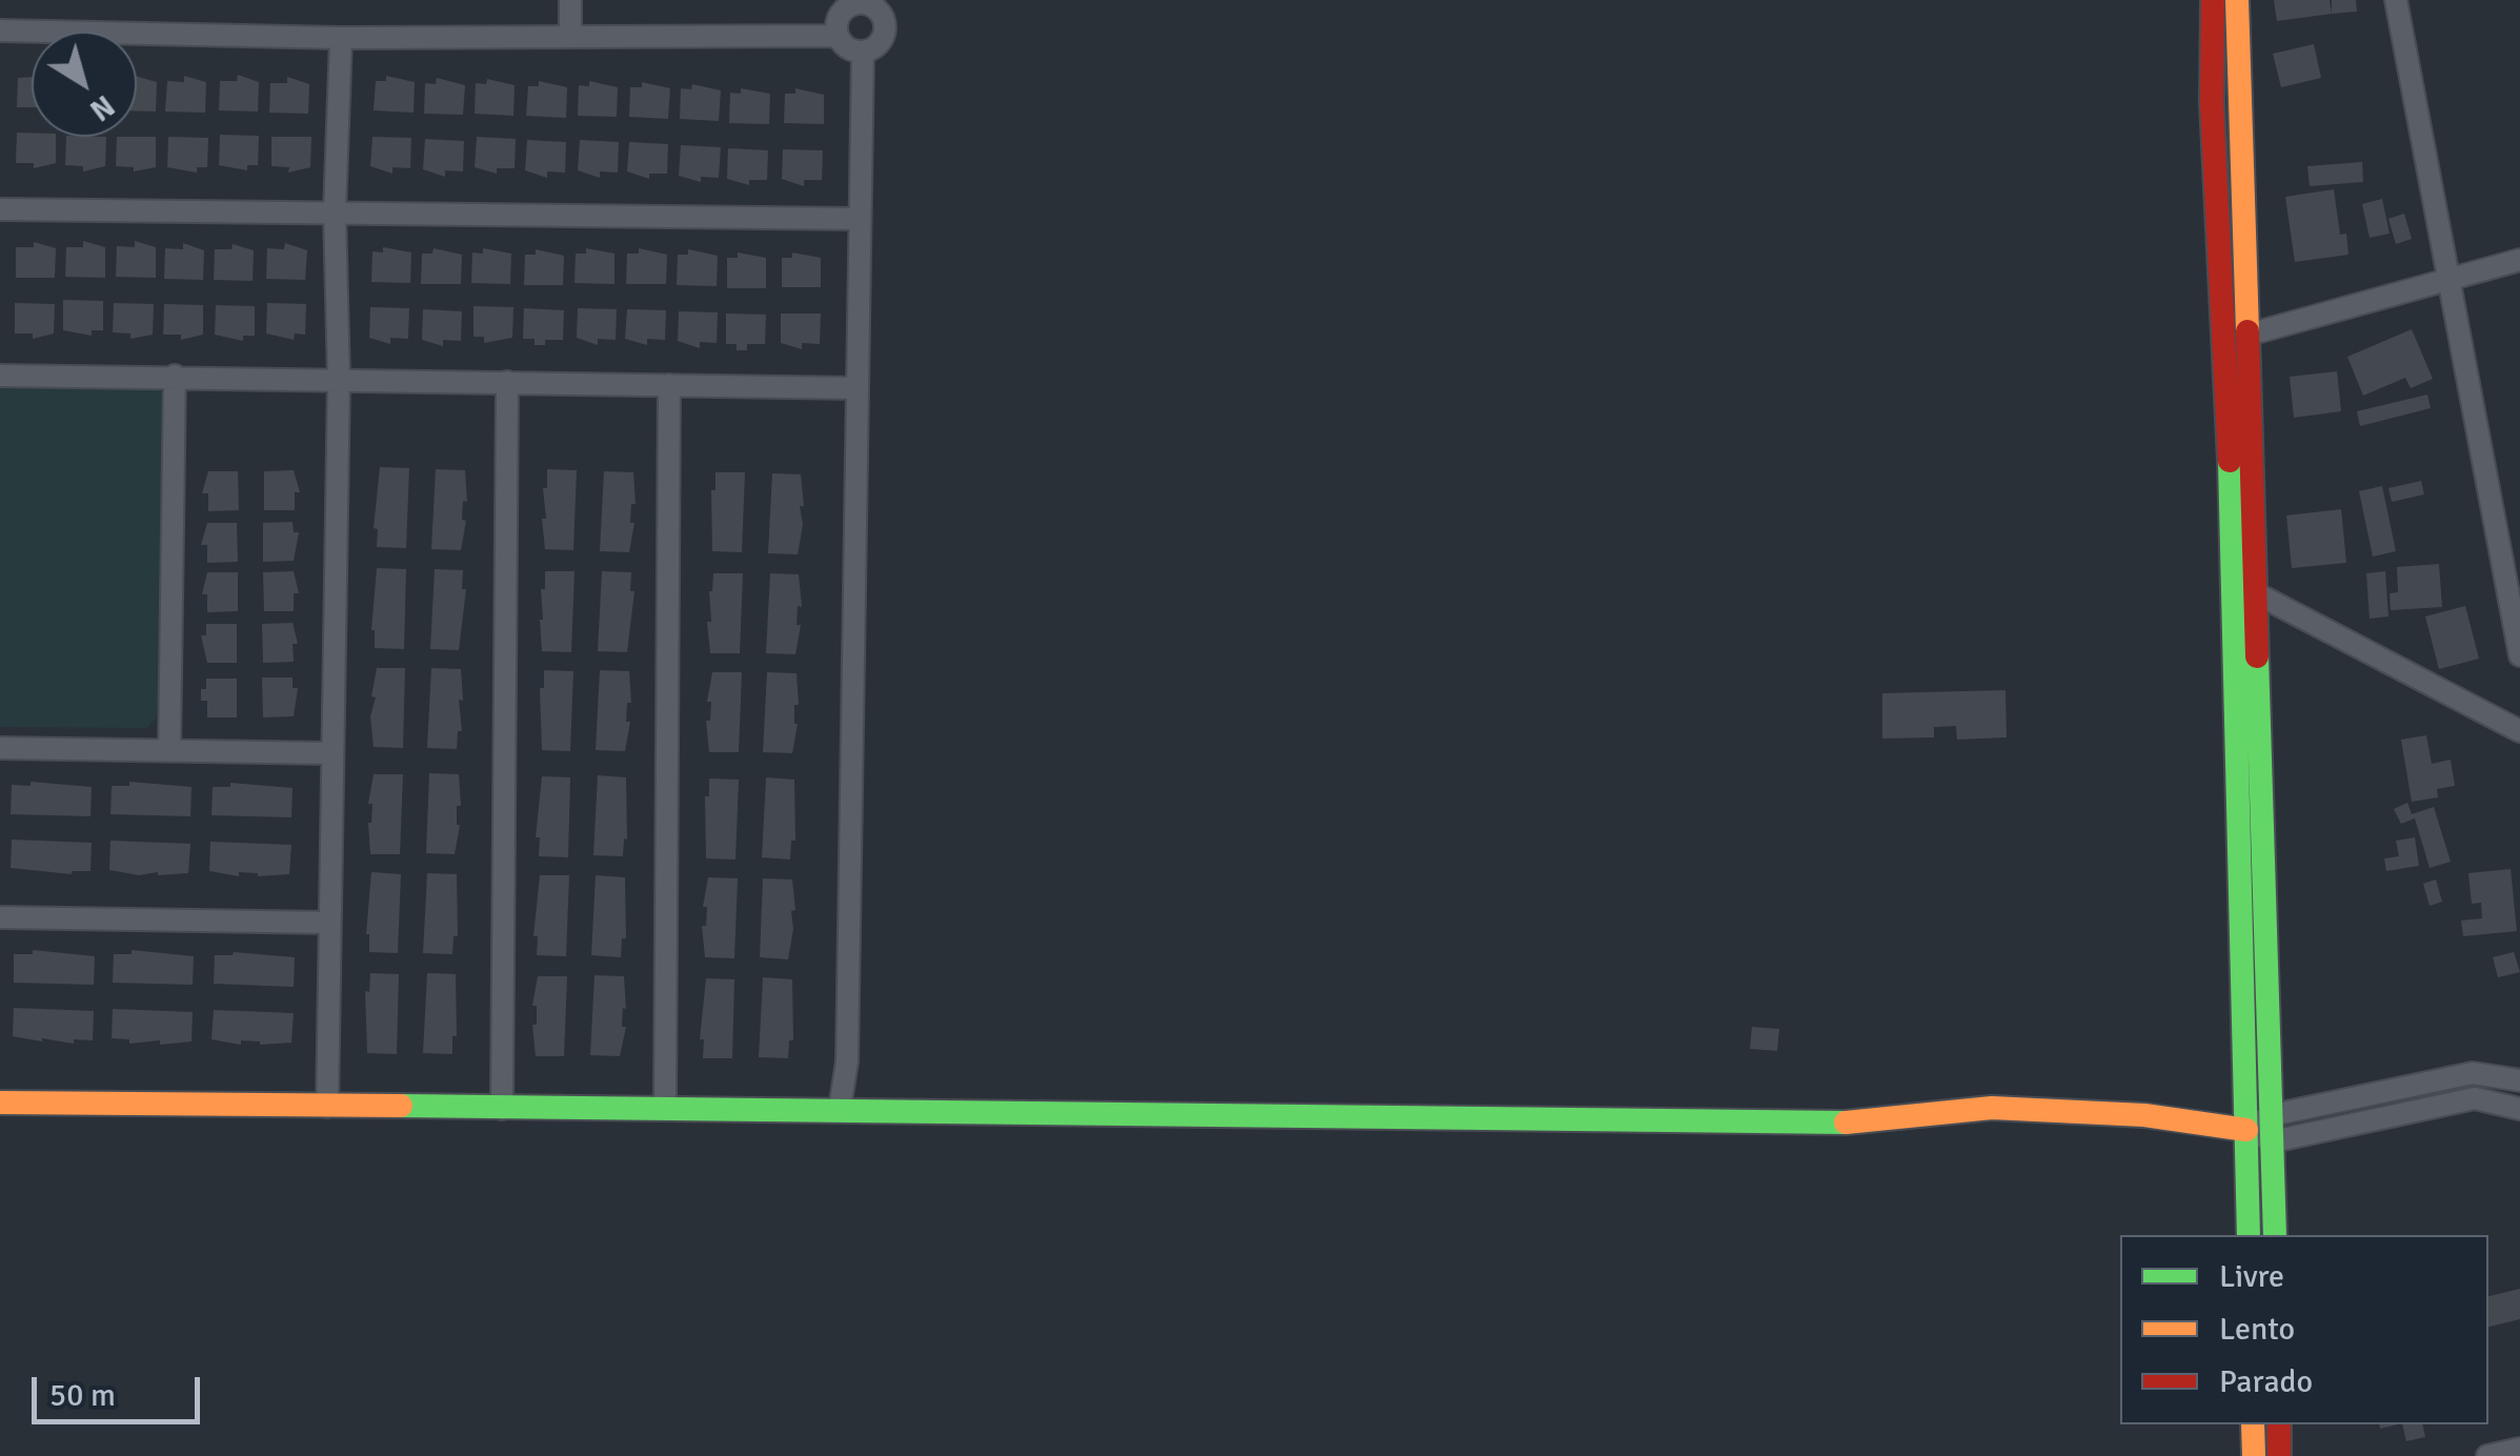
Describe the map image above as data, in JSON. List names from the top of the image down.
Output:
{
  "legend": ["Livre", "Lento", "Parado"],
  "scale_bar": "50 m",
  "north": "bottom right"
}
